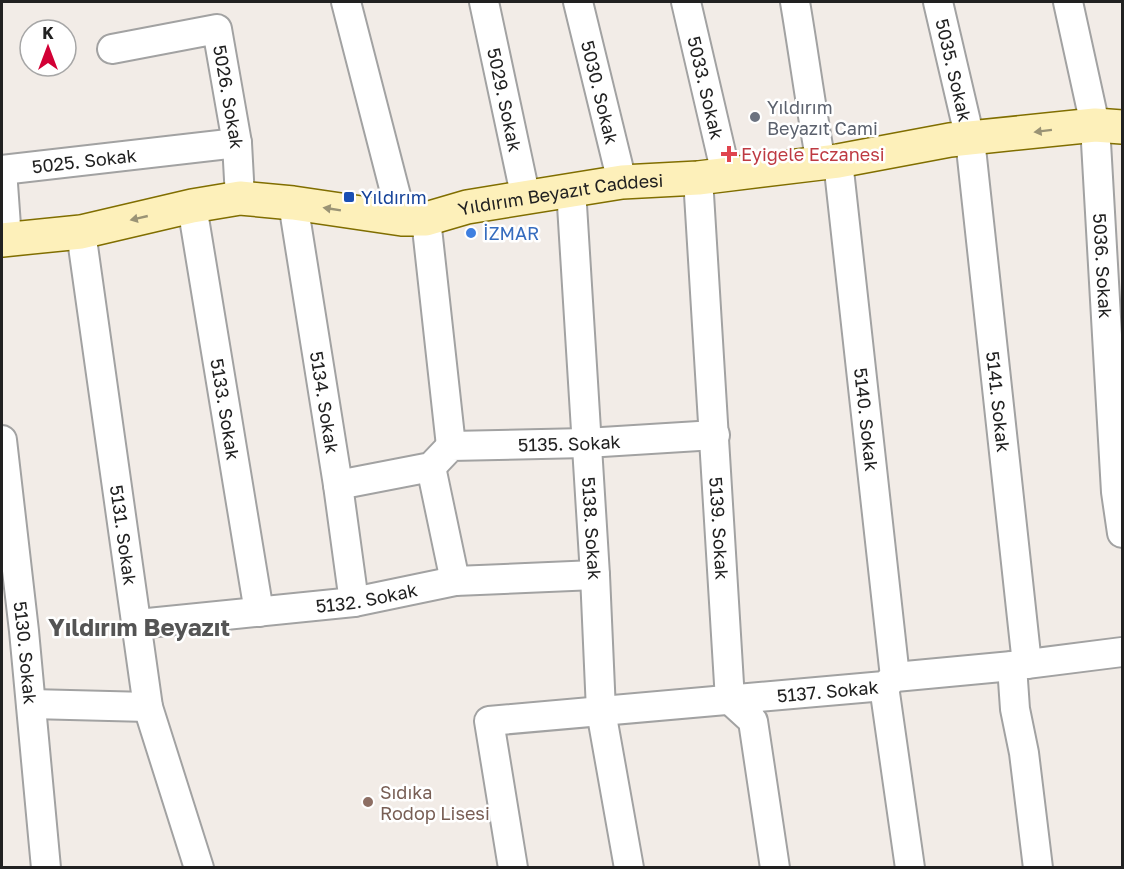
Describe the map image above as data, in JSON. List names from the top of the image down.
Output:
{
  "streets": {
    "main road": ["Yıldırım Beyazıt Caddesi"],
    "street": [
      "5035. Sokak",
      "5033. Sokak",
      "5030. Sokak",
      "5026. Sokak",
      "5029. Sokak",
      "5025. Sokak",
      "5036. Sokak",
      "5141. Sokak",
      "5134. Sokak",
      "5133. Sokak",
      "5140. Sokak",
      "5135. Sokak",
      "5139. Sokak",
      "5138. Sokak",
      "5131. Sokak",
      "5132. Sokak",
      "5130. Sokak",
      "5137. Sokak"
    ]
  },
  "crossings": [
    ["5035. Sokak", "Yıldırım Beyazıt Caddesi"],
    ["5035. Sokak", "5141. Sokak"],
    ["5033. Sokak", "Yıldırım Beyazıt Caddesi"],
    ["5033. Sokak", "5139. Sokak"],
    ["5030. Sokak", "Yıldırım Beyazıt Caddesi"],
    ["5026. Sokak", "5025. Sokak"],
    ["5026. Sokak", "Yıldırım Beyazıt Caddesi"],
    ["5029. Sokak", "Yıldırım Beyazıt Caddesi"],
    ["5025. Sokak", "Yıldırım Beyazıt Caddesi"],
    ["Yıldırım Beyazıt Caddesi", "5036. Sokak"],
    ["Yıldırım Beyazıt Caddesi", "5141. Sokak"],
    ["Yıldırım Beyazıt Caddesi", "5134. Sokak"],
    ["Yıldırım Beyazıt Caddesi", "5133. Sokak"],
    ["Yıldırım Beyazıt Caddesi", "5140. Sokak"],
    ["Yıldırım Beyazıt Caddesi", "5139. Sokak"],
    ["Yıldırım Beyazıt Caddesi", "5138. Sokak"],
    ["Yıldırım Beyazıt Caddesi", "5131. Sokak"],
    ["5141. Sokak", "5137. Sokak"],
    ["5134. Sokak", "5132. Sokak"],
    ["5133. Sokak", "5132. Sokak"],
    ["5140. Sokak", "5137. Sokak"],
    ["5135. Sokak", "5139. Sokak"],
    ["5135. Sokak", "5138. Sokak"],
    ["5139. Sokak", "5137. Sokak"],
    ["5138. Sokak", "5132. Sokak"],
    ["5138. Sokak", "5137. Sokak"],
    ["5131. Sokak", "5132. Sokak"]
  ],
  "districts": ["Yıldırım Beyazıt"],
  "places": {
    "other": ["Yıldırım Beyazıt Cami", "İZMAR", "Sıdıka Rodop Lisesi"],
    "health": ["Eyigele Eczanesi"],
    "transit": ["Yıldırım"]
  },
  "north": "top"
}
